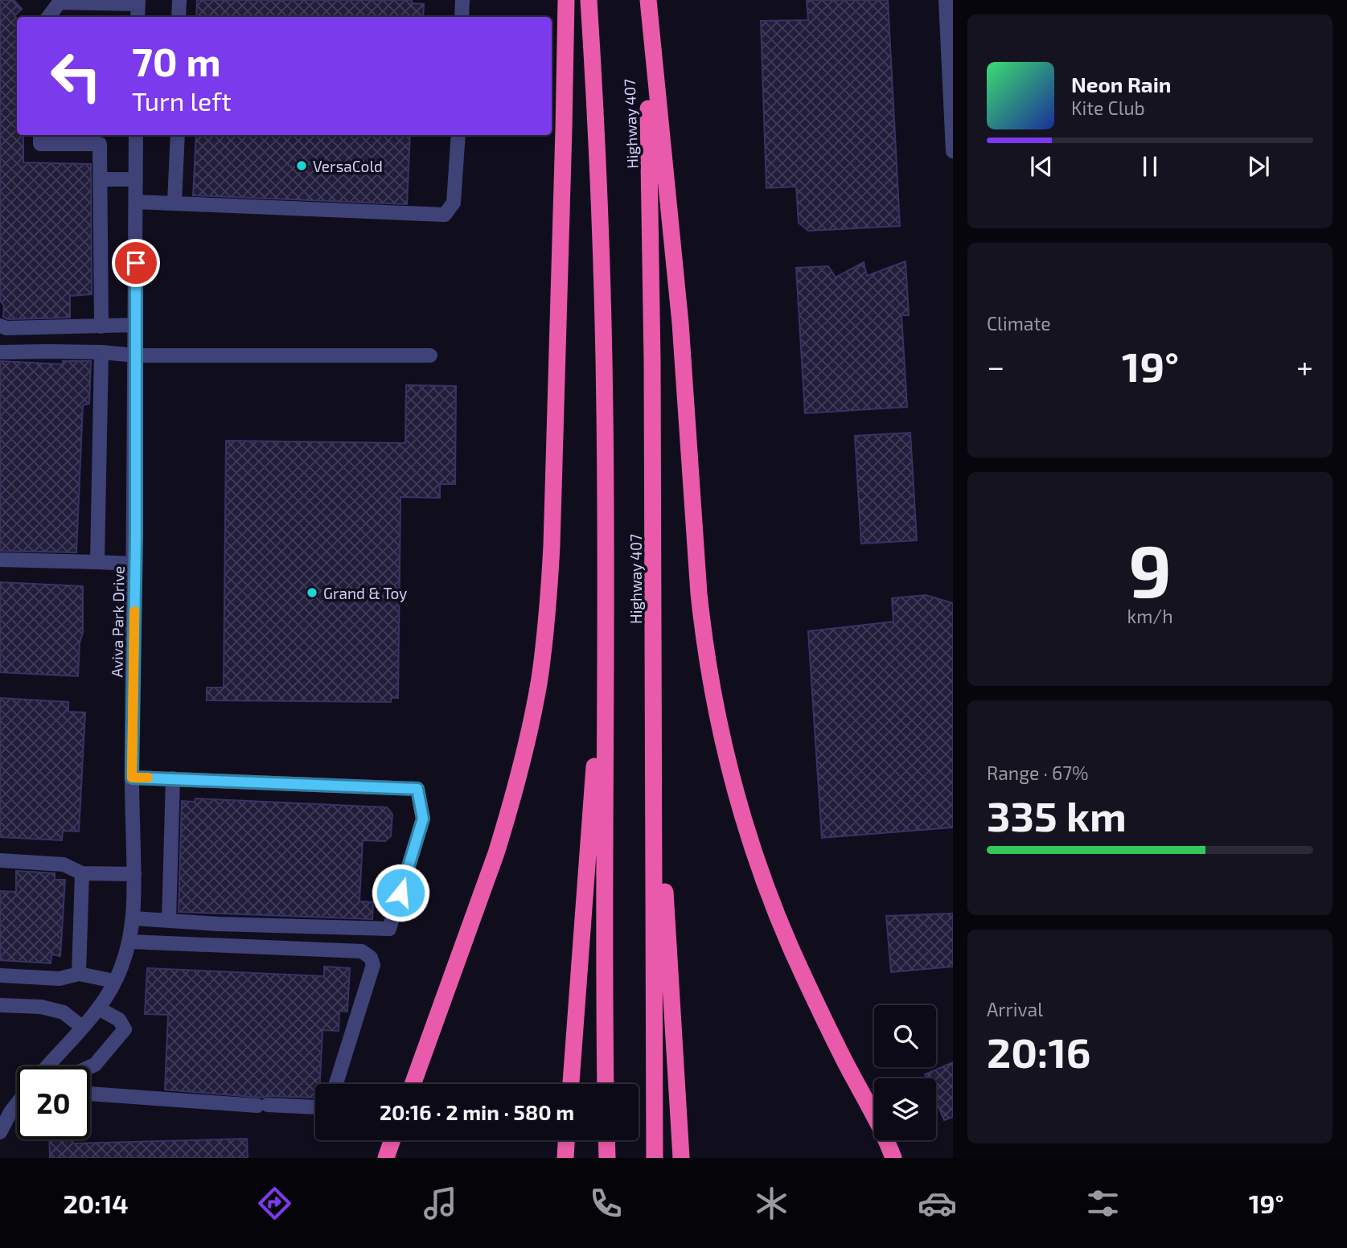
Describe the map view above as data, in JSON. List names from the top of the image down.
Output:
{
  "streets": {
    "highway": ["Highway 407"],
    "street": ["Aviva Park Drive"]
  },
  "places": ["VersaCold", "Grand & Toy"],
  "page": {
    "turn": ["70 m", "Turn left"],
    "song": ["Neon Rain", "Kite Club"],
    "tile": [
      "Climate",
      ["9", "km/h"],
      ["Range · 67%", "335 km"],
      ["Arrival", "20:16"]
    ],
    "heat": ["−", "19°", "+"],
    "limit": "20",
    "trip": "20:16 · 2 min · 580 m",
    "tabs": ["20:14", "19°"]
  }
}
